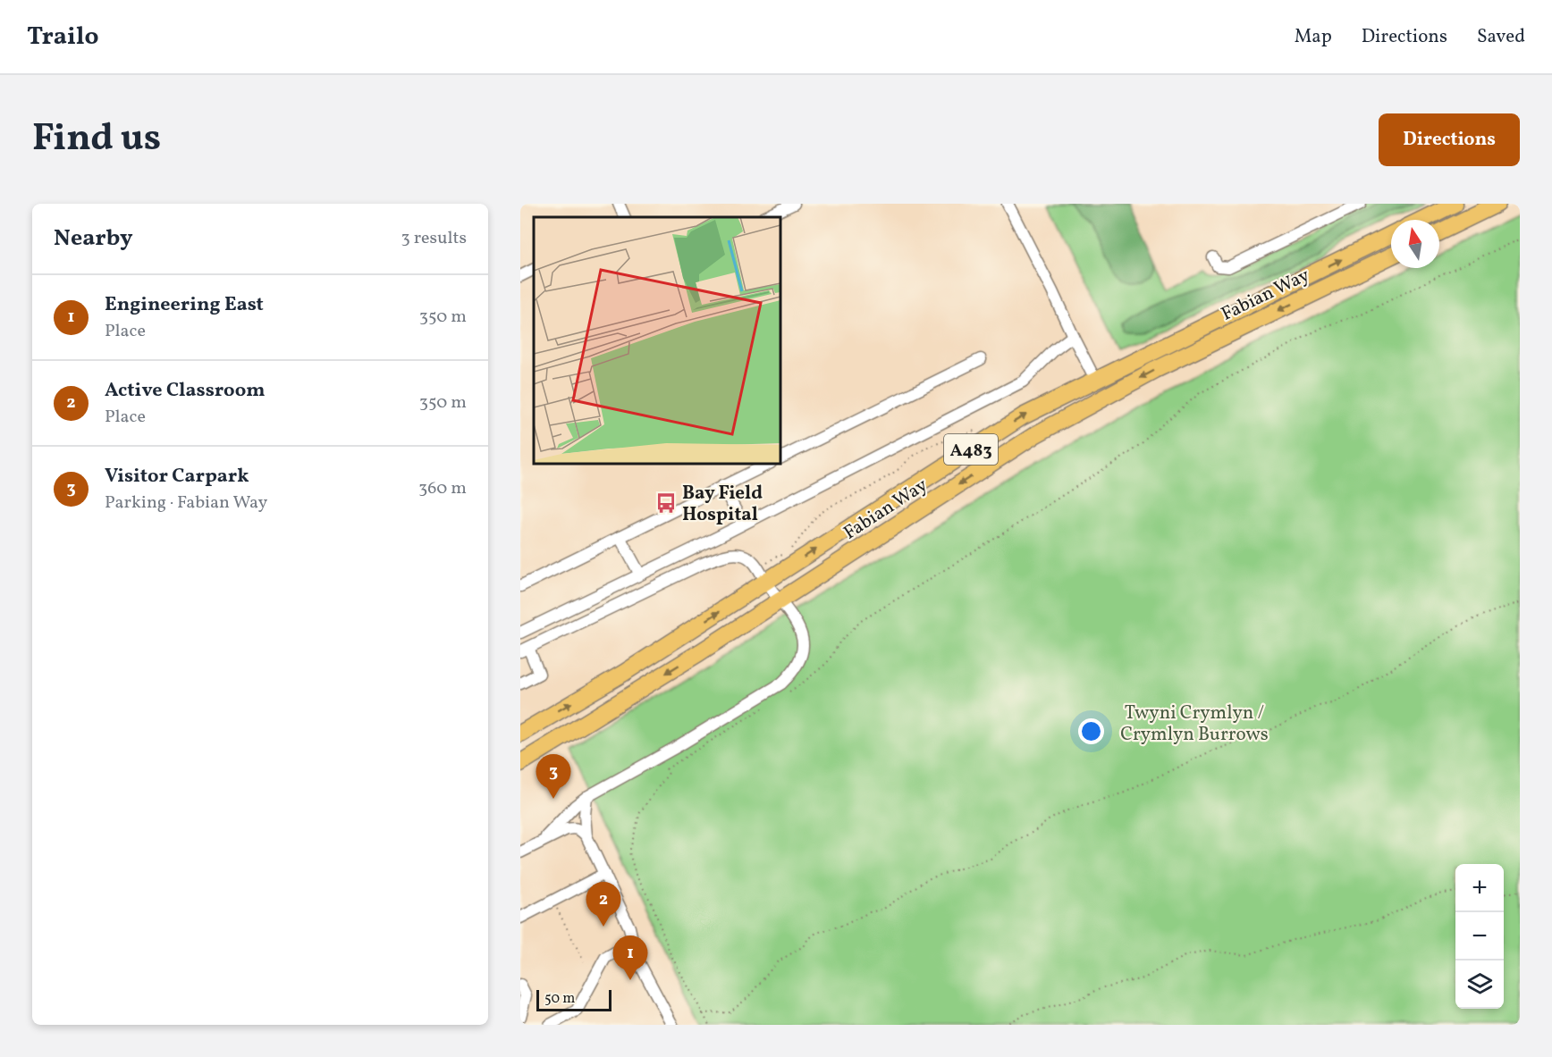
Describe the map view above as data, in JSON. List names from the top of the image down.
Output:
{
  "streets": {
    "highway": ["Fabian Way", "A483"]
  },
  "parks": ["Twyni Crymlyn / Crymlyn Burrows"],
  "places": {
    "bus stop": ["Bay Field Hospital"]
  },
  "scale_bar": "50 m",
  "north": "top",
  "page": {
    "header": "Trailo",
    "nav": ["Map", "Directions", "Saved"],
    "title": "Find us",
    "buttons": "Directions",
    "heading": ["Nearby", "3 results"],
    "list": [
      {
        "mark": "1",
        "name": "Engineering East",
        "note": "Place",
        "value": "350 m"
      },
      {
        "mark": "2",
        "name": "Active Classroom",
        "note": "Place",
        "value": "350 m"
      },
      {
        "mark": "3",
        "name": "Visitor Carpark",
        "note": "Parking · Fabian Way",
        "value": "360 m"
      }
    ],
    "pins": ["3", "2", "1"],
    "map_buttons": ["+", "−"],
    "scale": "50 m"
  }
}
